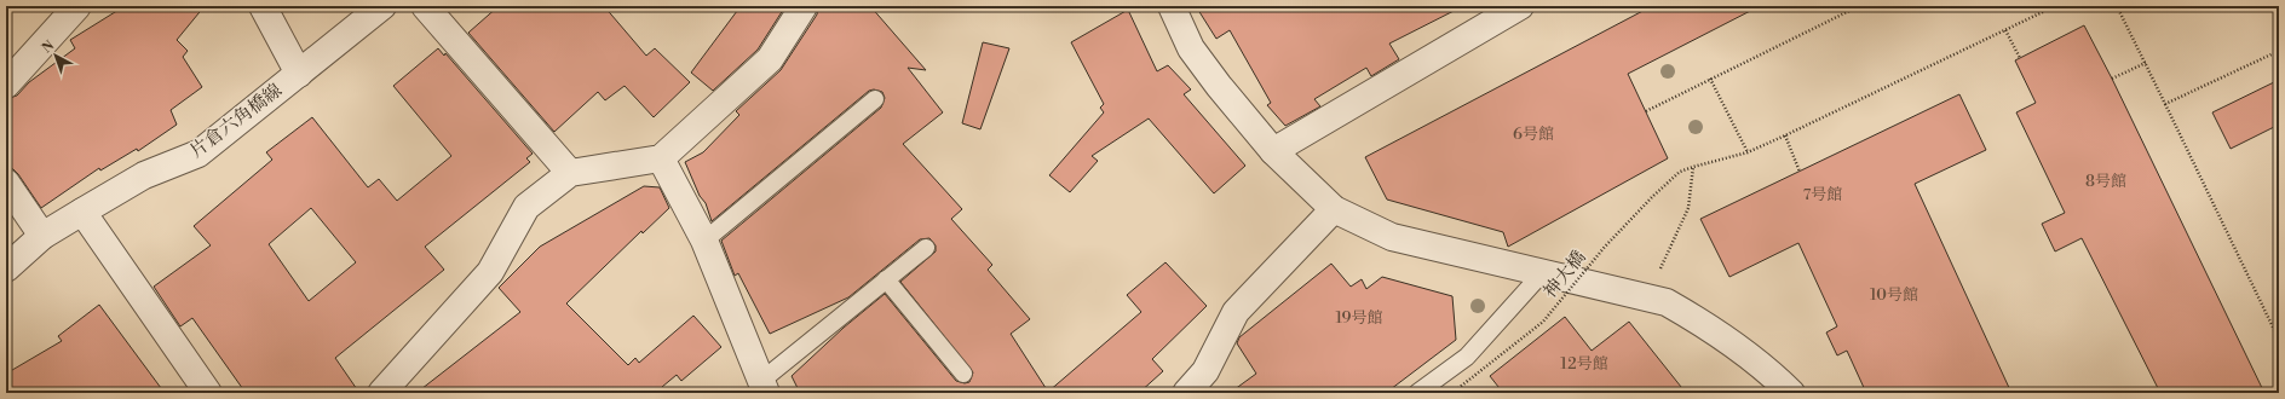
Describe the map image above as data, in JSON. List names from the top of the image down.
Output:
{
  "streets": {
    "street": ["片倉六角橋線"],
    "path": ["神大橋"]
  },
  "house_numbers": [
    "6号館",
    "8号館",
    "7号館",
    "10号館",
    "19号館",
    "12号館"
  ],
  "north": "top left"
}
